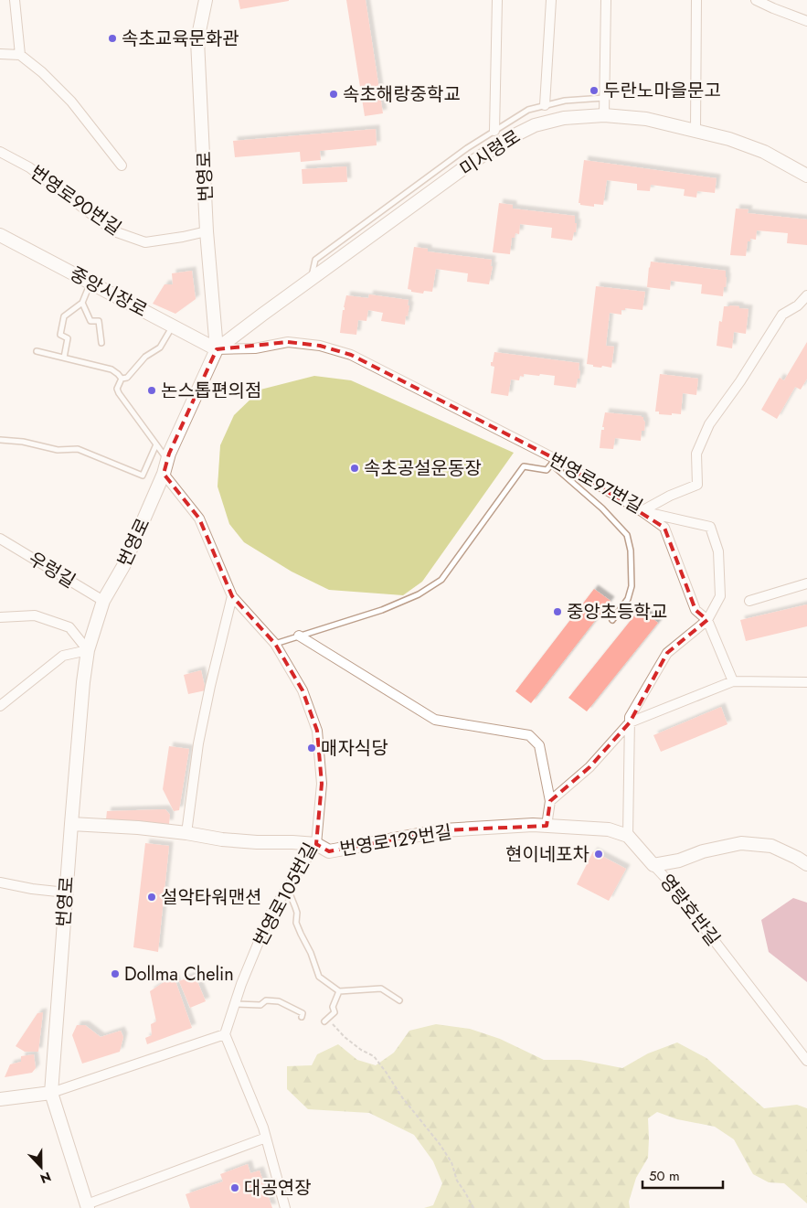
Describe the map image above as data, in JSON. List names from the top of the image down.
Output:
{
  "streets": {
    "main road": [
      "미시령로",
      "번영로",
      "중앙시장로",
      "번영로129번길",
      "영랑호반길"
    ],
    "street": [
      "번영로90번길",
      "번영로97번길",
      "우렁길",
      "번영로105번길"
    ]
  },
  "crossings": [
    ["미시령로", "번영로"],
    ["미시령로", "중앙시장로"],
    ["미시령로", "번영로97번길"],
    ["번영로", "번영로90번길"],
    ["번영로", "중앙시장로"],
    ["번영로", "번영로97번길"],
    ["번영로", "우렁길"],
    ["번영로", "번영로129번길"],
    ["번영로", "번영로105번길"],
    ["중앙시장로", "번영로97번길"],
    ["번영로97번길", "번영로129번길"],
    ["번영로129번길", "번영로105번길"]
  ],
  "places": [
    "속초교육문화관",
    "두란노마을문고",
    "속초해랑중학교",
    "논스톱편의점",
    "속초공설운동장",
    "중앙초등학교",
    "매자식당",
    "현이네포차",
    "설악타워맨션",
    "Dollma Chelin",
    "대공연장"
  ],
  "scale_bar": "50 m",
  "north": "bottom"
}
